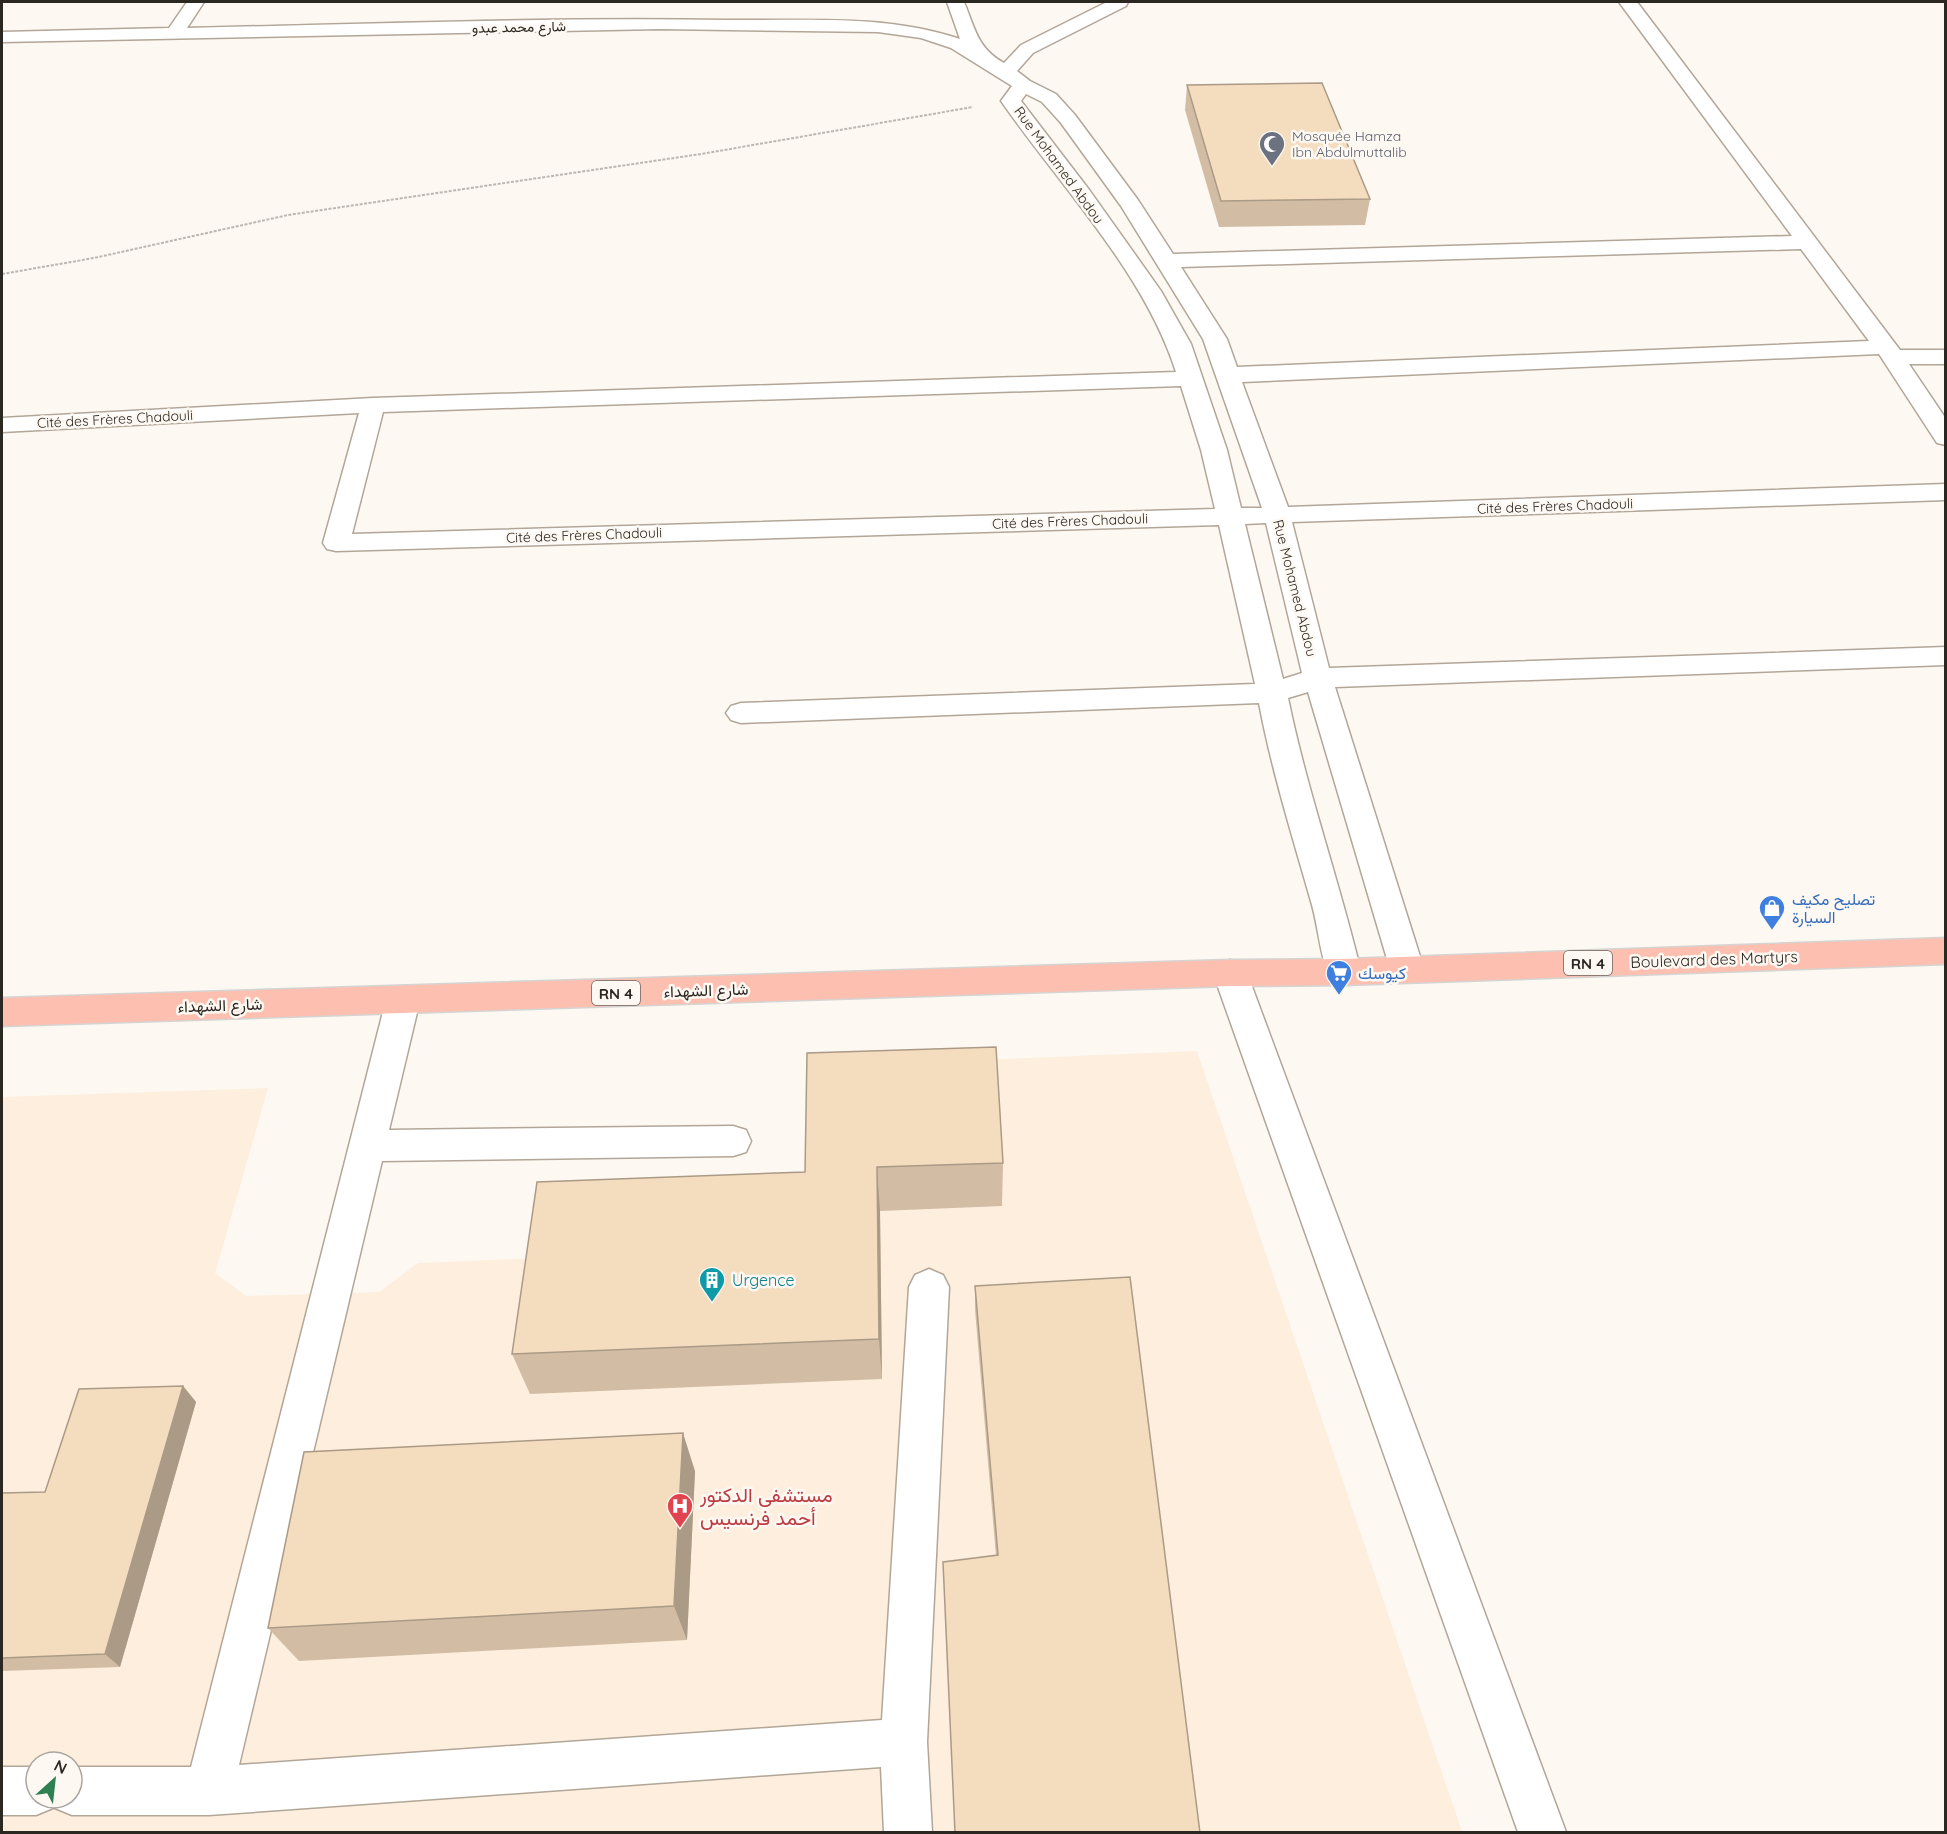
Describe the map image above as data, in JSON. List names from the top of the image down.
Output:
{
  "streets": {
    "main road": ["Boulevard des Martyrs", "RN 4", "شارع الشهداء"],
    "street": ["شارع محمد عبدو", "Rue Mohamed Abdou", "Cité des Frères Chadouli"]
  },
  "crossings": [
    ["شارع محمد عبدو", "Rue Mohamed Abdou"],
    ["Rue Mohamed Abdou", "Cité des Frères Chadouli"],
    ["Rue Mohamed Abdou", "Boulevard des Martyrs"],
    ["Boulevard des Martyrs", "شارع الشهداء"]
  ],
  "places": {
    "mosque": ["Mosquée Hamza Ibn Abdulmuttalib"],
    "shop": ["تصليح مكيف السيارة"],
    "supermarket": ["كيوسك"],
    "building": ["Urgence"],
    "hospital": ["مستشفى الدكتور أحمد فرنسيس"]
  },
  "north": "top right"
}
